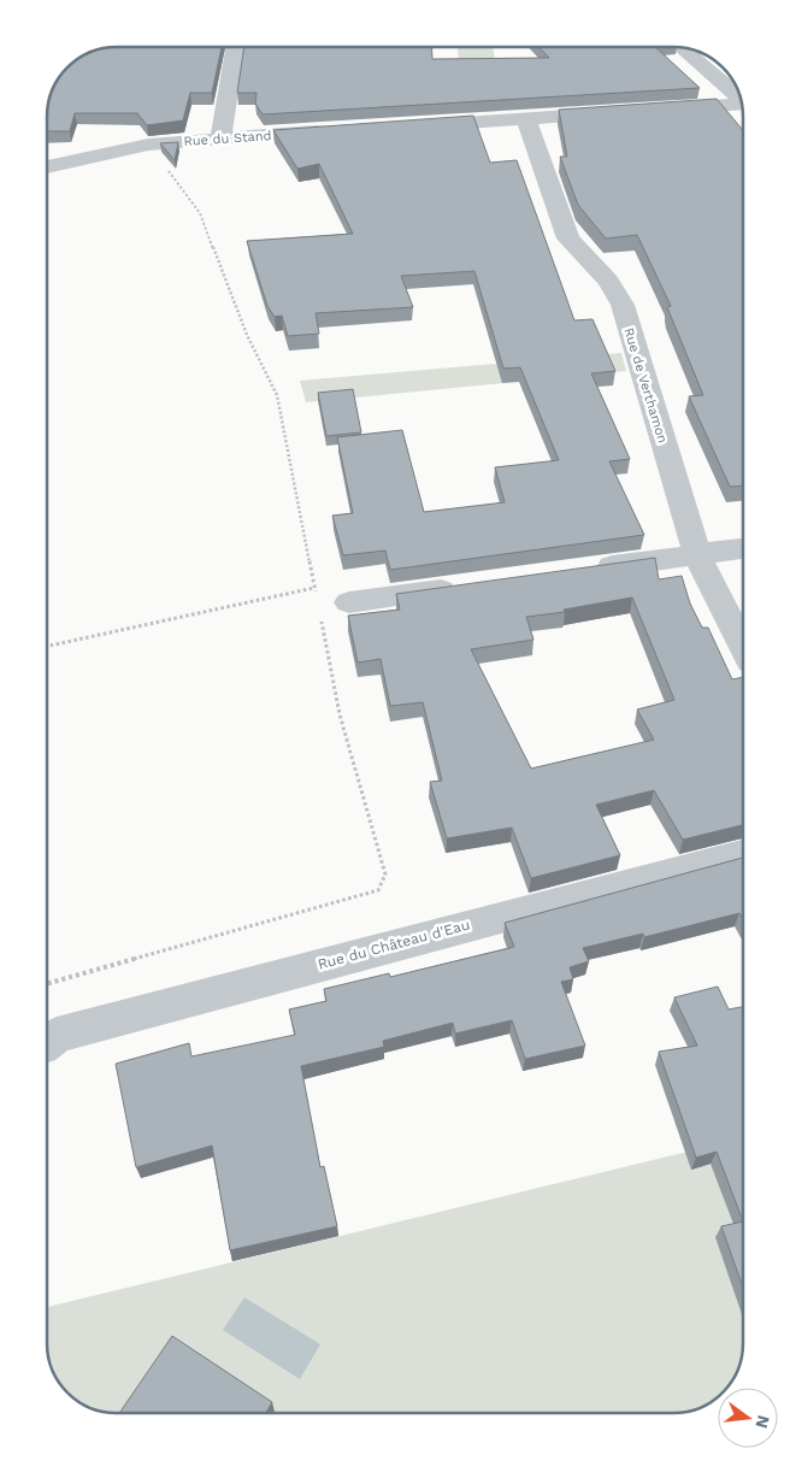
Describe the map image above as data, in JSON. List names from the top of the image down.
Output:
{
  "streets": {
    "street": ["Rue du Stand", "Rue de Verthamon", "Rue du Château d'Eau"]
  },
  "north": "right"
}
